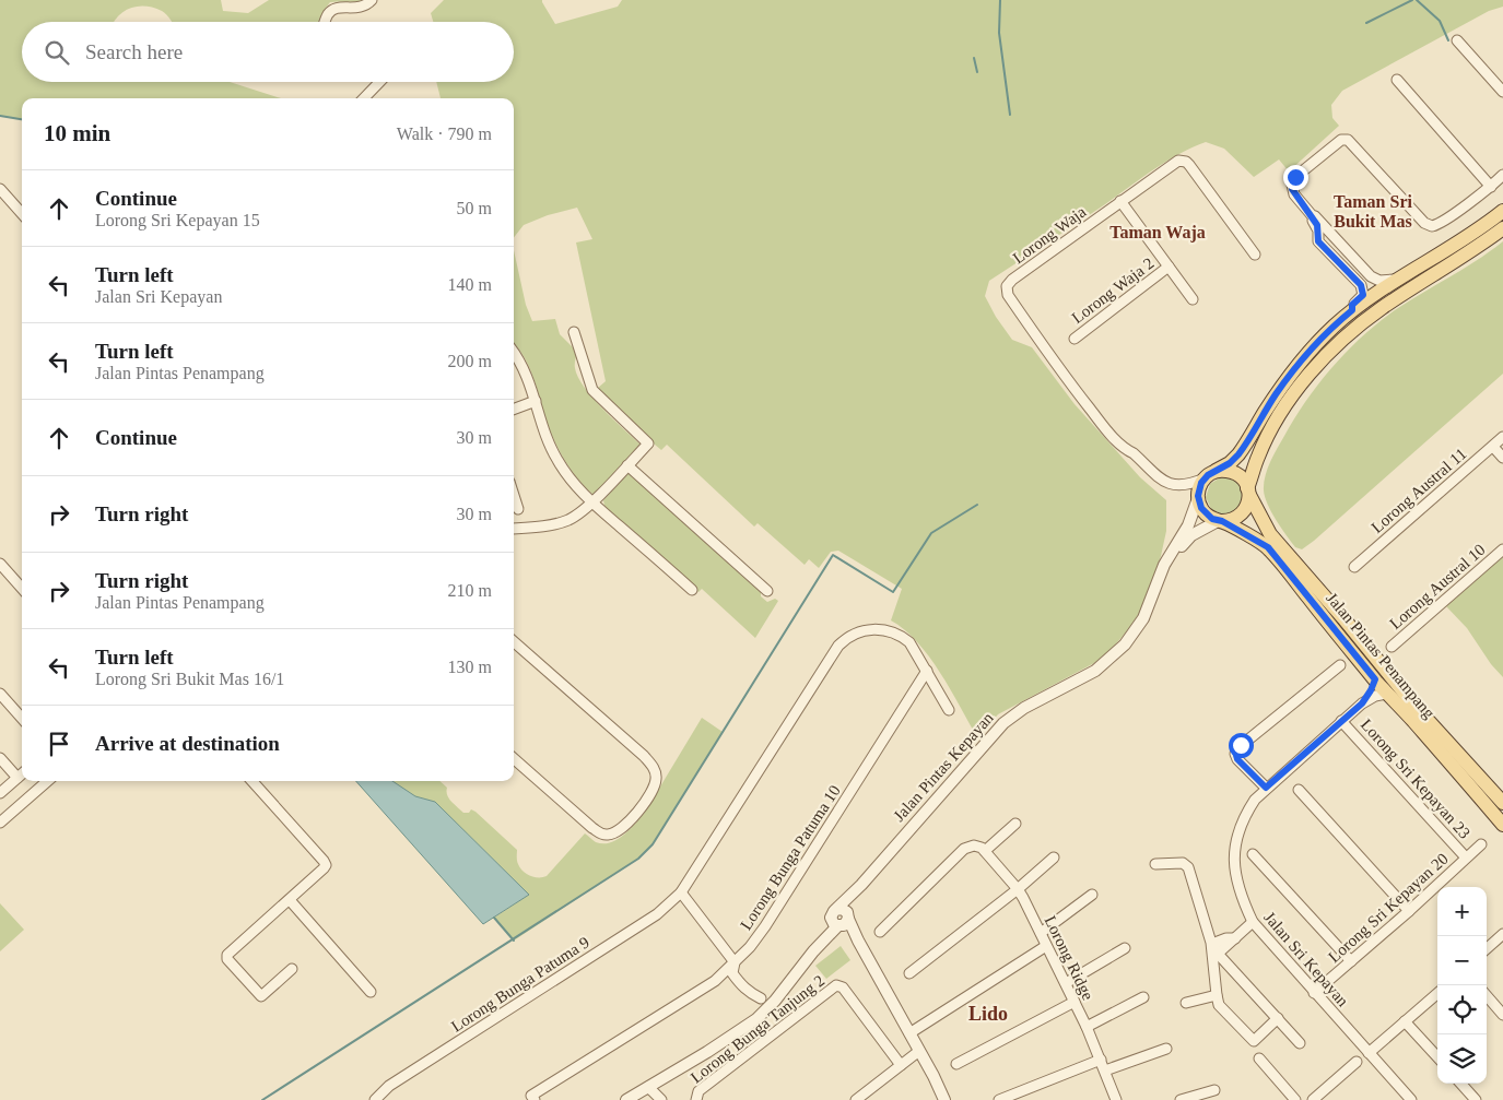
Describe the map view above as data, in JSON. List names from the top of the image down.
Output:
{
  "streets": {
    "main road": ["Jalan Pintas Penampang"],
    "street": [
      "Lorong Waja",
      "Lorong Waja 2",
      "Lorong Austral 11",
      "Lorong Austral 10",
      "Jalan Pintas Kepayan",
      "Lorong Sri Kepayan 23",
      "Lorong Bunga Patuma 10",
      "Lorong Sri Kepayan 20",
      "Lorong Ridge",
      "Jalan Sri Kepayan",
      "Lorong Bunga Patuma 9",
      "Lorong Bunga Tanjung 2"
    ]
  },
  "crossings": [
    ["Lorong Waja", "Jalan Pintas Penampang"],
    ["Lorong Waja", "Jalan Pintas Kepayan"],
    ["Jalan Pintas Penampang", "Jalan Pintas Kepayan"],
    ["Jalan Pintas Penampang", "Jalan Sri Kepayan"],
    ["Lorong Sri Kepayan 23", "Lorong Sri Kepayan 20"],
    ["Lorong Sri Kepayan 23", "Jalan Sri Kepayan"],
    ["Lorong Bunga Patuma 10", "Lorong Bunga Patuma 9"],
    ["Lorong Sri Kepayan 20", "Jalan Sri Kepayan"]
  ],
  "districts": ["Taman Sri Bukit Mas", "Taman Waja", "Lido"],
  "page": {
    "search": "Search here",
    "heading": ["10 min", "Walk · 790 m"],
    "list": [
      ["Continue", "Lorong Sri Kepayan 15", "50 m"],
      ["Turn left", "Jalan Sri Kepayan", "140 m"],
      ["Turn left", "Jalan Pintas Penampang", "200 m"],
      ["Continue", "30 m"],
      ["Turn right", "30 m"],
      ["Turn right", "Jalan Pintas Penampang", "210 m"],
      ["Turn left", "Lorong Sri Bukit Mas 16/1", "130 m"],
      "Arrive at destination"
    ],
    "map_buttons": ["+", "−"]
  }
}
